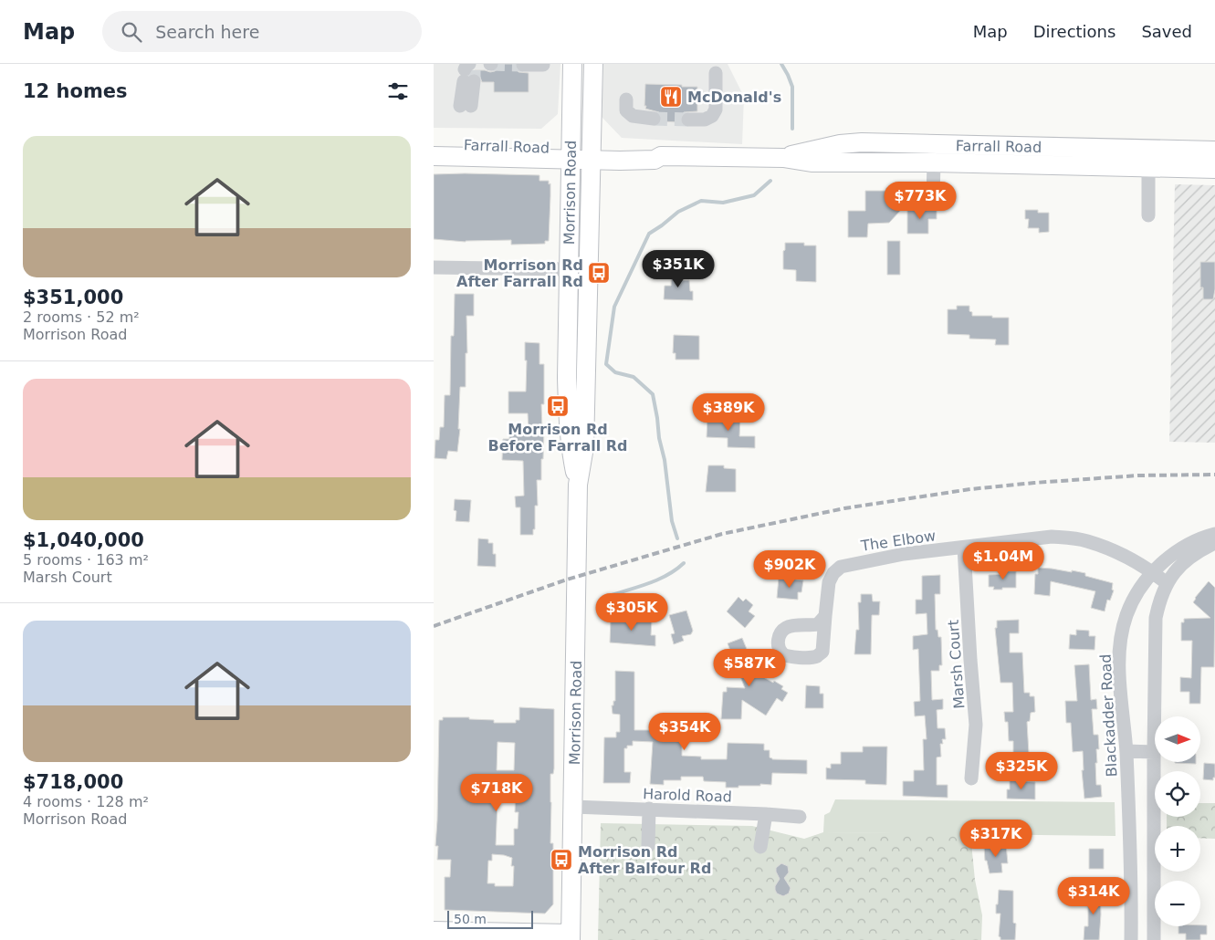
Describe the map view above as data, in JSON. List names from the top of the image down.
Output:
{
  "streets": {
    "main road": ["Farrall Road", "Morrison Road"],
    "street": [
      "The Elbow",
      "Marsh Court",
      "Blackadder Road",
      "Harold Road"
    ]
  },
  "crossings": [
    ["Farrall Road", "Morrison Road"],
    ["Morrison Road", "Harold Road"],
    ["The Elbow", "Marsh Court"],
    ["The Elbow", "Blackadder Road"]
  ],
  "places": {
    "restaurant": ["McDonald's"],
    "bus stop": ["Morrison Rd After Farrall Rd", "Morrison Rd Before Farrall Rd", "Morrison Rd After Balfour Rd"]
  },
  "scale_bar": "50 m",
  "north": "right",
  "page": {
    "header": "Map",
    "search": "Search here",
    "nav": ["Map", "Directions", "Saved"],
    "heading": "12 homes",
    "list": [
      {
        "name": "$351,000",
        "note": "2 rooms · 52 m² · Morrison Road"
      },
      {
        "name": "$1,040,000",
        "note": "5 rooms · 163 m² · Marsh Court"
      },
      {
        "name": "$718,000",
        "note": "4 rooms · 128 m² · Morrison Road"
      }
    ],
    "price": [
      "$773K",
      "$351K",
      "$389K",
      "$1.04M",
      "$902K",
      "$305K",
      "$587K",
      "$354K",
      "$325K",
      "$718K",
      "$317K",
      "$314K"
    ],
    "map_buttons": ["+", "−"],
    "scale": "50 m"
  }
}
